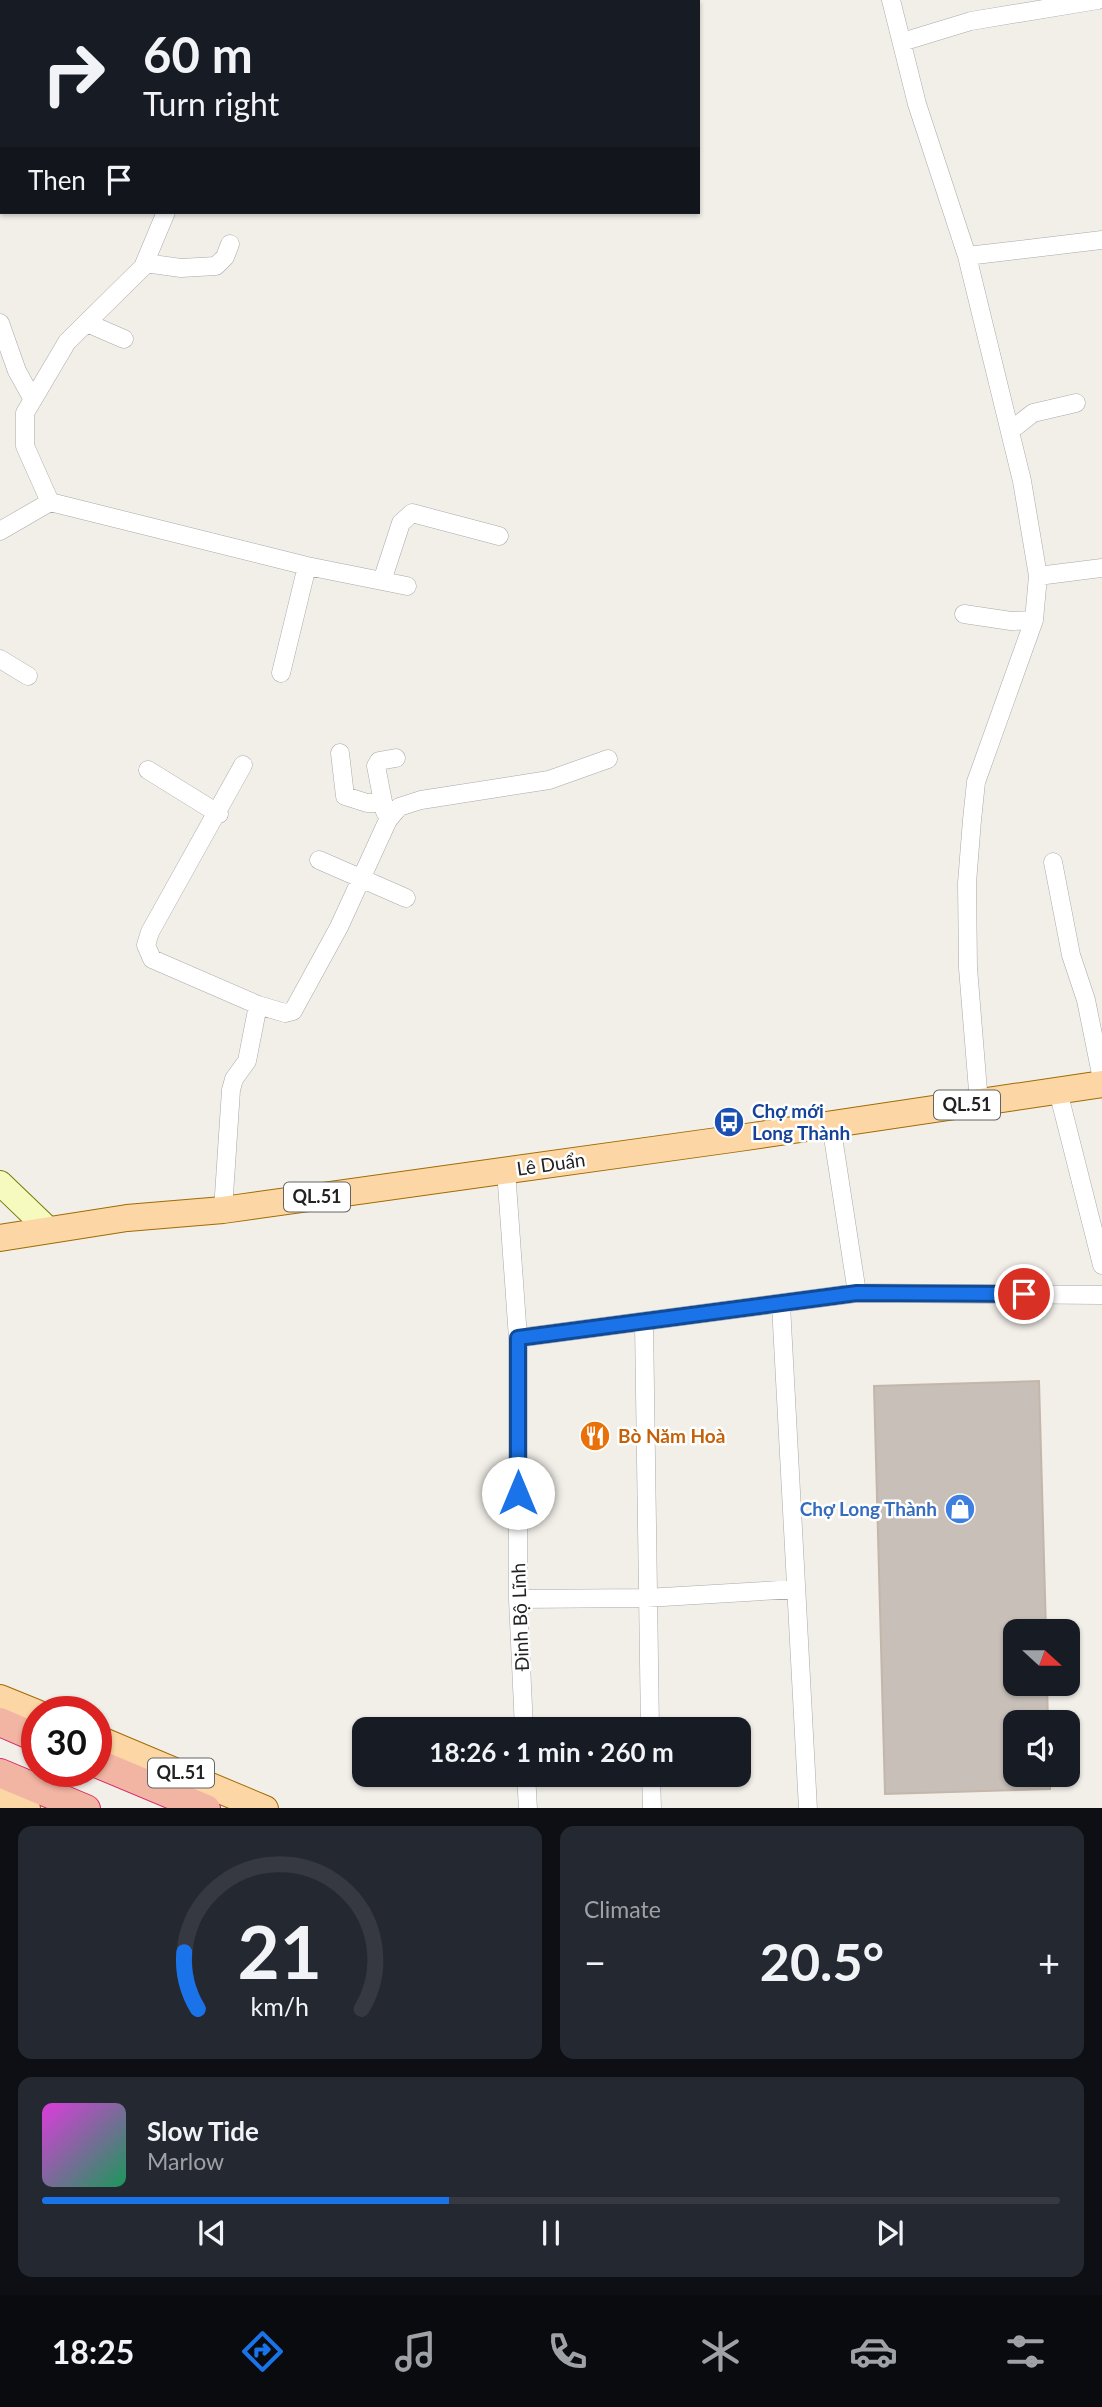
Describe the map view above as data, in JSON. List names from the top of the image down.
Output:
{
  "streets": {
    "highway": ["QL.51"],
    "main road": ["Lê Duẩn"],
    "street": ["Đinh Bộ Lĩnh"]
  },
  "crossings": [
    ["Lê Duẩn", "Đinh Bộ Lĩnh"]
  ],
  "places": {
    "bus stop": ["Chợ mới Long Thành"],
    "restaurant": ["Bò Năm Hoà"],
    "shop": ["Chợ Long Thành"]
  },
  "north": "right",
  "page": {
    "turn": ["60 m", "Turn right"],
    "then": "Then",
    "limit": "30",
    "trip": "18:26 · 1 min · 260 m",
    "tile": "Climate",
    "heat": ["−", "20.5°", "+"],
    "song": ["Slow Tide", "Marlow"],
    "tabs": "18:25",
    "gauge": ["21", "km/h"]
  }
}
